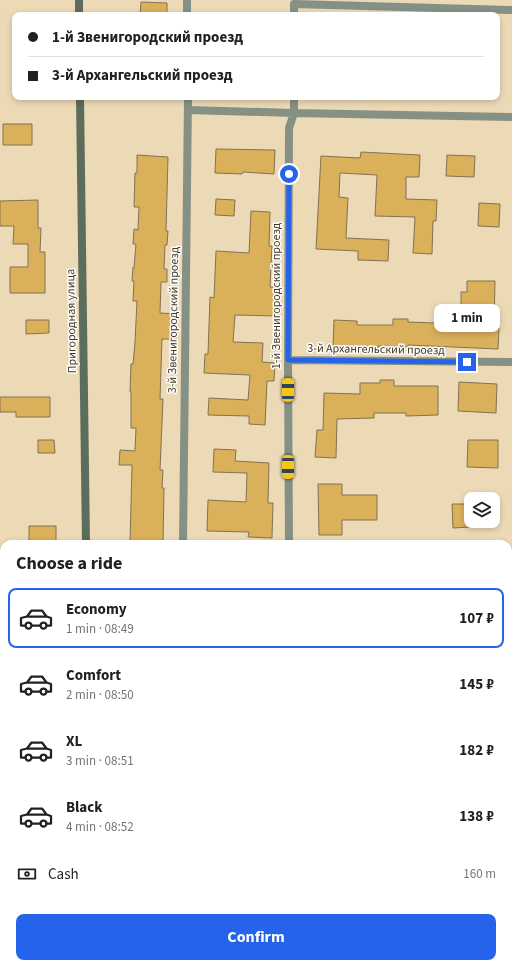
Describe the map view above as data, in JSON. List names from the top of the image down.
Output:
{
  "streets": {
    "street": [
      "1-й Звенигородский проезд",
      "3-й Звенигородский проезд",
      "Пригородная улица",
      "3-й Архангельский проезд"
    ]
  },
  "crossings": [
    ["1-й Звенигородский проезд", "3-й Архангельский проезд"]
  ],
  "page": {
    "banner": ["1-й Звенигородский проезд", "3-й Архангельский проезд"],
    "bubble": "1 min",
    "heading": "Choose a ride",
    "list": [
      {
        "name": "Economy",
        "note": "1 min · 08:49",
        "value": "107 ₽"
      },
      {
        "name": "Comfort",
        "note": "2 min · 08:50",
        "value": "145 ₽"
      },
      {
        "name": "XL",
        "note": "3 min · 08:51",
        "value": "182 ₽"
      },
      {
        "name": "Black",
        "note": "4 min · 08:52",
        "value": "138 ₽"
      }
    ],
    "pay": ["Cash", "160 m"],
    "buttons": "Confirm"
  }
}
